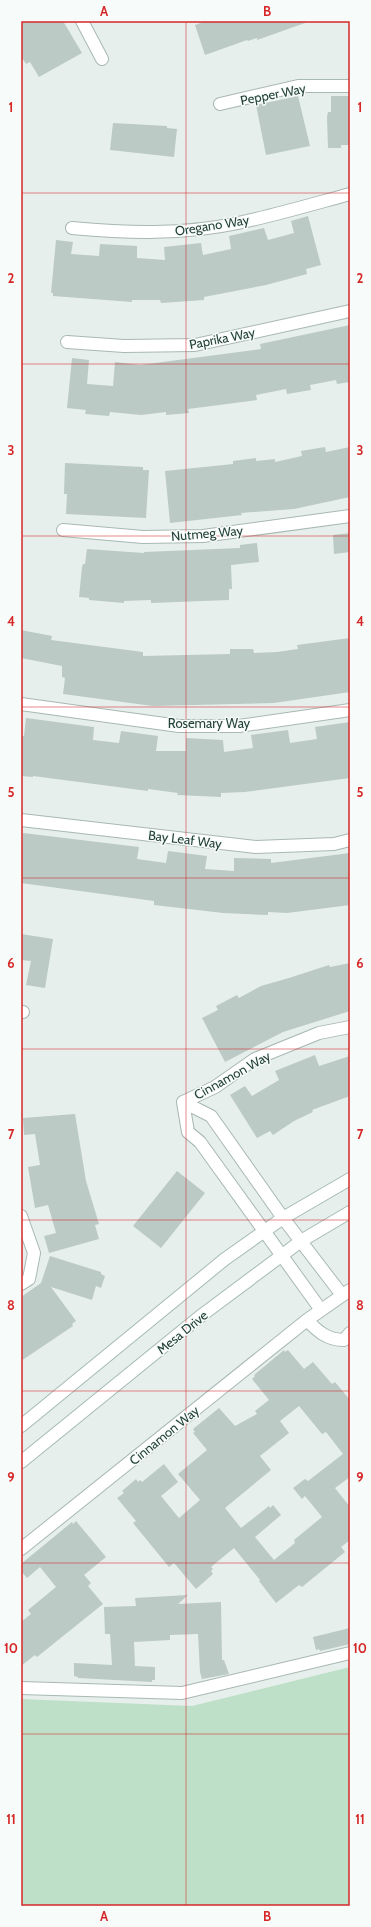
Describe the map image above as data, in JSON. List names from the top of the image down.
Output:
{
  "streets": {
    "street": [
      "Pepper Way",
      "Oregano Way",
      "Paprika Way",
      "Nutmeg Way",
      "Rosemary Way",
      "Bay Leaf Way",
      "Cinnamon Way",
      "Mesa Drive"
    ]
  },
  "crossings": [
    ["Cinnamon Way", "Mesa Drive"]
  ],
  "grid": {
    "columns": ["A", "B"],
    "rows": [
      "1",
      "2",
      "3",
      "4",
      "5",
      "6",
      "7",
      "8",
      "9",
      "10",
      "11"
    ]
  }
}
